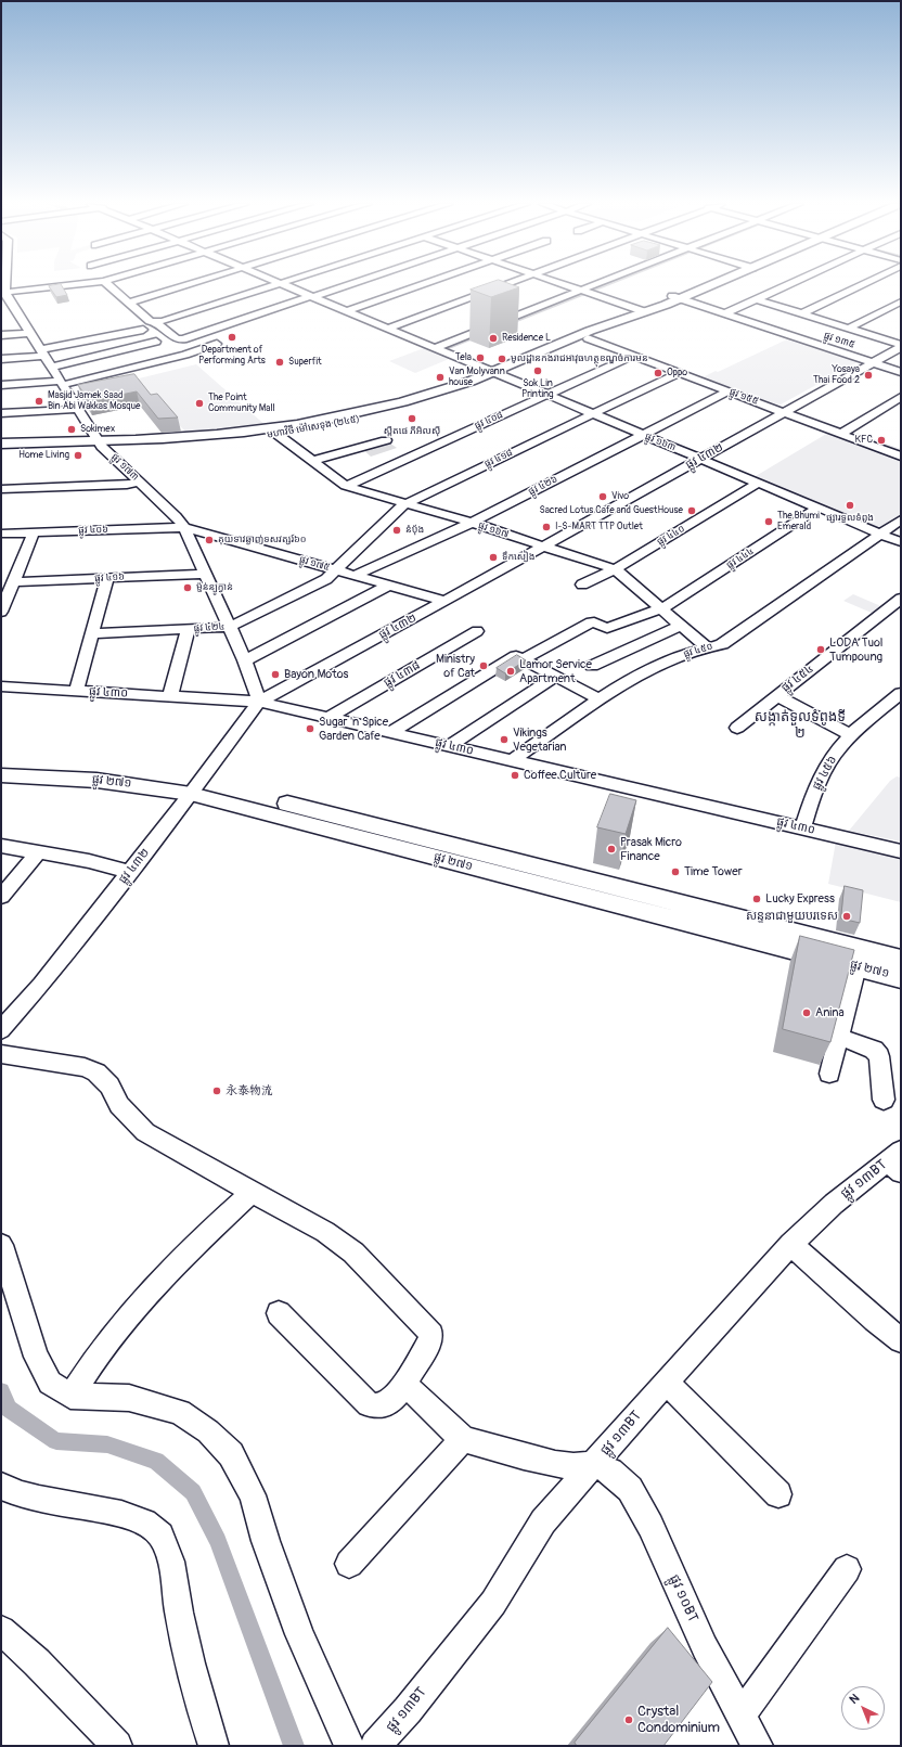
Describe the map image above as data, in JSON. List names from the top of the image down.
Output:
{
  "streets": {
    "main road": ["មហាវិថី ម៉ៅសេទុង (២៤៥)", "ផ្លូវ ២៧១"],
    "street": [
      "ផ្លូវ ១៣៥",
      "ផ្លូវ ១៥៥",
      "ផ្លូវ ៤០៨",
      "ផ្លូវ ១៦៣",
      "ផ្លូវ ៤៣២",
      "ផ្លូវ ៤១៨",
      "ផ្លូវ ១៧៣",
      "ផ្លូវ ៤២៦",
      "ផ្លូវ ៤០៦",
      "ផ្លូវ ១៦៧",
      "ផ្លូវ ៤៤០",
      "ផ្លូវ ៤៤៤",
      "ផ្លូវ ១៧៥",
      "ផ្លូវ ៤១៦",
      "ផ្លូវ ៤២៤",
      "ផ្លូវ ៤៥០",
      "ផ្លូវ ៤៣៨",
      "ផ្លូវ ៤៥៤",
      "ផ្លូវ ៤៣០",
      "ផ្លូវ ៤៥៦",
      "ផ្លូវ ១៣BT",
      "ផ្លូវ ១០BT"
    ]
  },
  "crossings": [
    ["ផ្លូវ ១៣៥", "មហាវិថី ម៉ៅសេទុង (២៤៥)"],
    ["ផ្លូវ ១៣៥", "ផ្លូវ ៤៣២"],
    ["ផ្លូវ ១៥៥", "ផ្លូវ ៤០៨"],
    ["ផ្លូវ ១៥៥", "មហាវិថី ម៉ៅសេទុង (២៤៥)"],
    ["ផ្លូវ ១៥៥", "ផ្លូវ ៤៣២"],
    ["ផ្លូវ ១៥៥", "ផ្លូវ ៤១៨"],
    ["ផ្លូវ ១៥៥", "ផ្លូវ ៤២៦"],
    ["ផ្លូវ ៤០៨", "ផ្លូវ ១៦៣"],
    ["ផ្លូវ ៤០៨", "ផ្លូវ ១៦៧"],
    ["មហាវិថី ម៉ៅសេទុង (២៤៥)", "ផ្លូវ ១៦៣"],
    ["មហាវិថី ម៉ៅសេទុង (២៤៥)", "ផ្លូវ ១៧៣"],
    ["មហាវិថី ម៉ៅសេទុង (២៤៥)", "ផ្លូវ ១៦៧"],
    ["ផ្លូវ ១៦៣", "ផ្លូវ ៤៣២"],
    ["ផ្លូវ ១៦៣", "ផ្លូវ ៤១៨"],
    ["ផ្លូវ ១៦៣", "ផ្លូវ ៤២៦"],
    ["ផ្លូវ ១៦៣", "ផ្លូវ ៤៤០"],
    ["ផ្លូវ ១៦៣", "ផ្លូវ ៤៤៤"],
    ["ផ្លូវ ១៦៣", "ផ្លូវ ៤៥០"],
    ["ផ្លូវ ៤៣២", "ផ្លូវ ១៧៣"],
    ["ផ្លូវ ៤៣២", "ផ្លូវ ១៦៧"],
    ["ផ្លូវ ៤៣២", "ផ្លូវ ១៧៥"],
    ["ផ្លូវ ៤៣២", "ផ្លូវ ៤៣០"],
    ["ផ្លូវ ៤៣២", "ផ្លូវ ២៧១"],
    ["ផ្លូវ ៤១៨", "ផ្លូវ ១៦៧"],
    ["ផ្លូវ ៤១៨", "ផ្លូវ ១៧៥"],
    ["ផ្លូវ ៤១៨", "ផ្លូវ ៤២៤"],
    ["ផ្លូវ ១៧៣", "ផ្លូវ ៤០៦"],
    ["ផ្លូវ ១៧៣", "ផ្លូវ ១៧៥"],
    ["ផ្លូវ ១៧៣", "ផ្លូវ ៤១៦"],
    ["ផ្លូវ ១៧៣", "ផ្លូវ ៤២៤"],
    ["ផ្លូវ ១៧៣", "ផ្លូវ ៤៣០"],
    ["ផ្លូវ ៤២៦", "ផ្លូវ ១៦៧"],
    ["ផ្លូវ ៤២៦", "ផ្លូវ ១៧៥"],
    ["ផ្លូវ ៤០៦", "ផ្លូវ ១៧៥"],
    ["ផ្លូវ ១៦៧", "ផ្លូវ ៤៤០"],
    ["ផ្លូវ ១៦៧", "ផ្លូវ ៤៤៤"],
    ["ផ្លូវ ១៦៧", "ផ្លូវ ៤៥០"],
    ["ផ្លូវ ៤៤៤", "ផ្លូវ ៤៣០"],
    ["ផ្លូវ ១៧៥", "ផ្លូវ ៤២៤"],
    ["ផ្លូវ ៤៥០", "ផ្លូវ ៤៣០"],
    ["ផ្លូវ ៤៣៨", "ផ្លូវ ៤៣០"],
    ["ផ្លូវ ៤៣០", "ផ្លូវ ៤៥៦"],
    ["ផ្លូវ ១៣BT", "ផ្លូវ ១០BT"]
  ],
  "districts": ["សង្កាត់ទួលទំពូងទី ២"],
  "places": [
    "Department of Performing Arts",
    "Residence L",
    "Tela",
    "មូលដ្ឋានកងរាជអាវុធហត្ថុខណ្ឌចំការមន",
    "Superfit",
    "Sok Lin Printing",
    "Oppo",
    "Yosaya Thai Food 2",
    "Van Molyvann house",
    "Masjid Jamek Saad Bin Abi Wakkas Mosque",
    "The Point Community Mall",
    "ស្ពីតផេ ភីអិលស៊ី",
    "Sokimex",
    "KFC",
    "Home Living",
    "Vivo",
    "ផ្សារទួលទំពូង",
    "Sacred Lotus Cafe and GuestHouse",
    "The Bhumi Emerald",
    "I-S-MART TTP Outlet",
    "នំប៉័ង",
    "គុយទាវឆ្ងាញ់ទសវត្សរ៍៦០",
    "ទឹកសៀង",
    "ម្ញ៉ន់ន្យូក្វាន់",
    "LODA Tuol Tumpoung",
    "Ministry of Cat",
    "Lamor Service Apartment",
    "Bayon Motos",
    "Sugar 'n Spice Garden Cafe",
    "Vikings Vegetarian",
    "Coffee Culture",
    "Prasak Micro Finance",
    "Time Tower",
    "Lucky Express",
    "សន្ទនាជាមួយបរទេស",
    "Anina",
    "永泰物流",
    "Crystal Condominium"
  ],
  "north": "top left"
}
